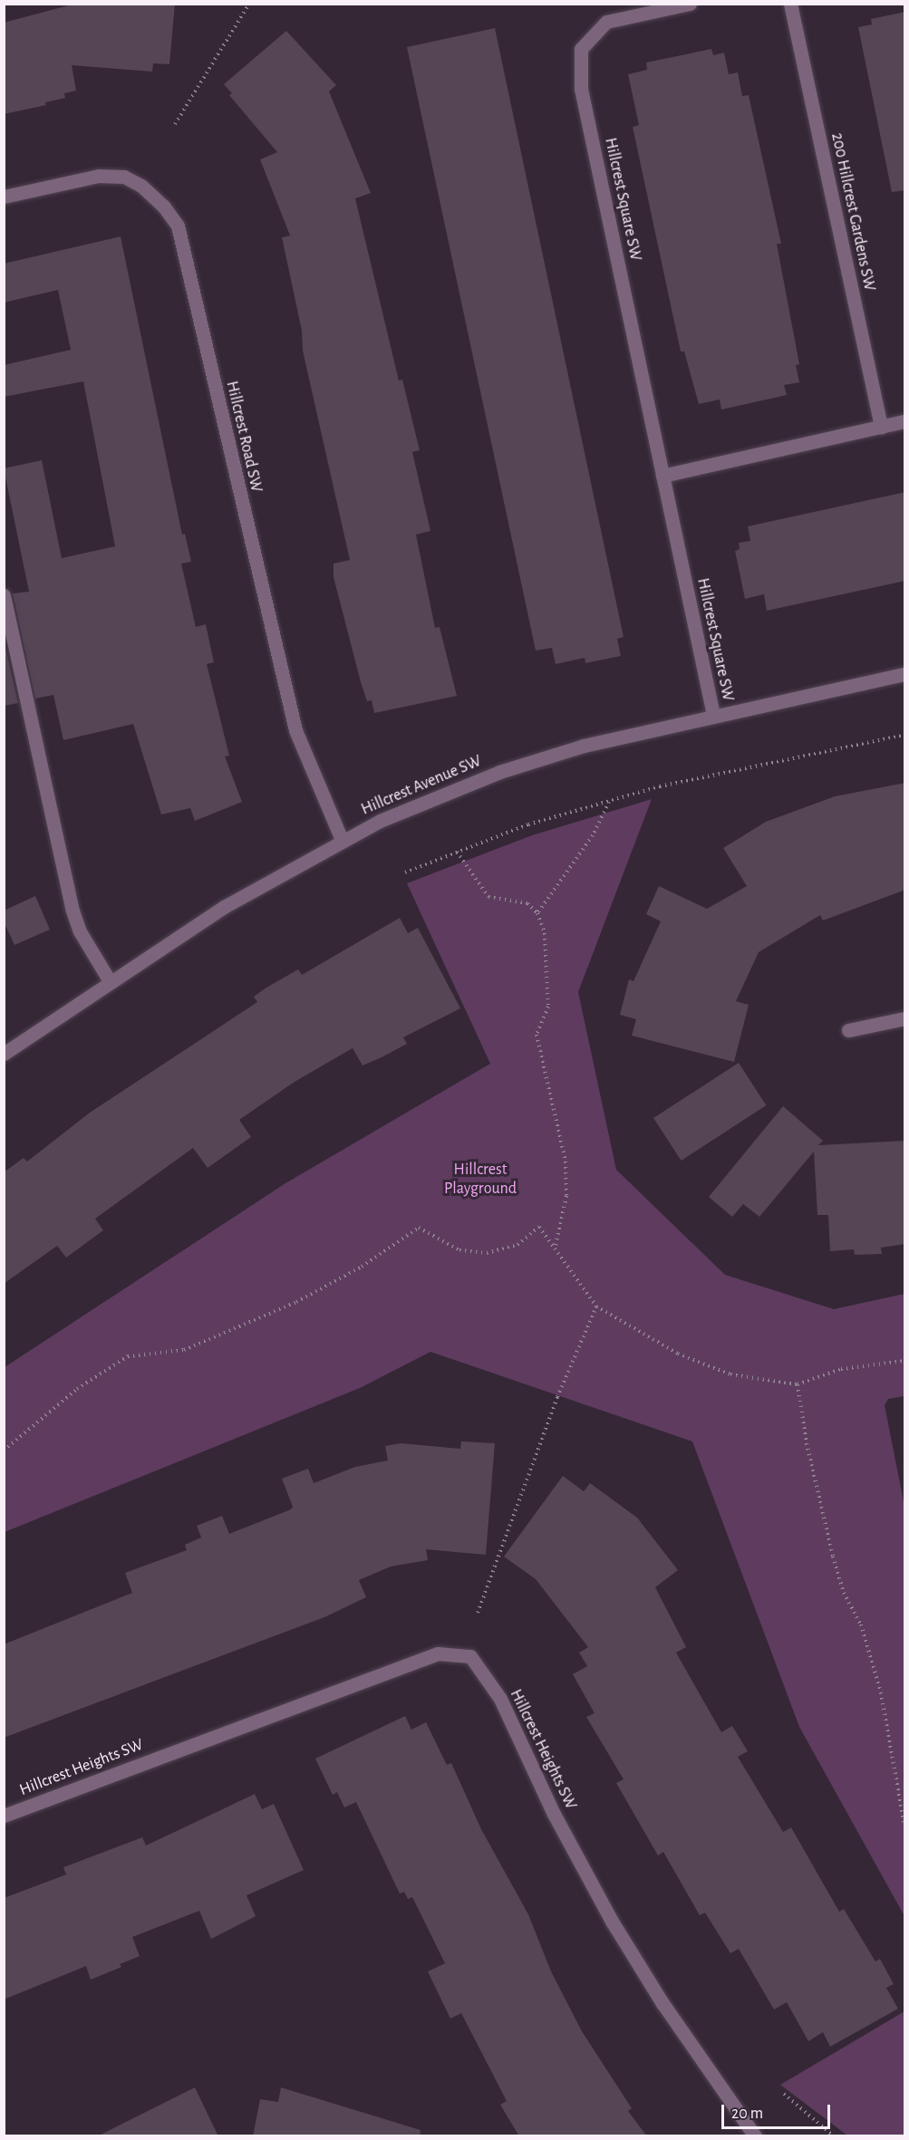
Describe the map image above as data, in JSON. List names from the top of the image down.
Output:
{
  "streets": {
    "street": [
      "Hillcrest Square SW",
      "200 Hillcrest Gardens SW",
      "Hillcrest Road SW",
      "Hillcrest Avenue SW",
      "Hillcrest Heights SW"
    ]
  },
  "crossings": [
    ["Hillcrest Square SW", "Hillcrest Avenue SW"],
    ["Hillcrest Road SW", "Hillcrest Avenue SW"]
  ],
  "parks": ["Hillcrest Playground"],
  "scale_bar": "20 m"
}
